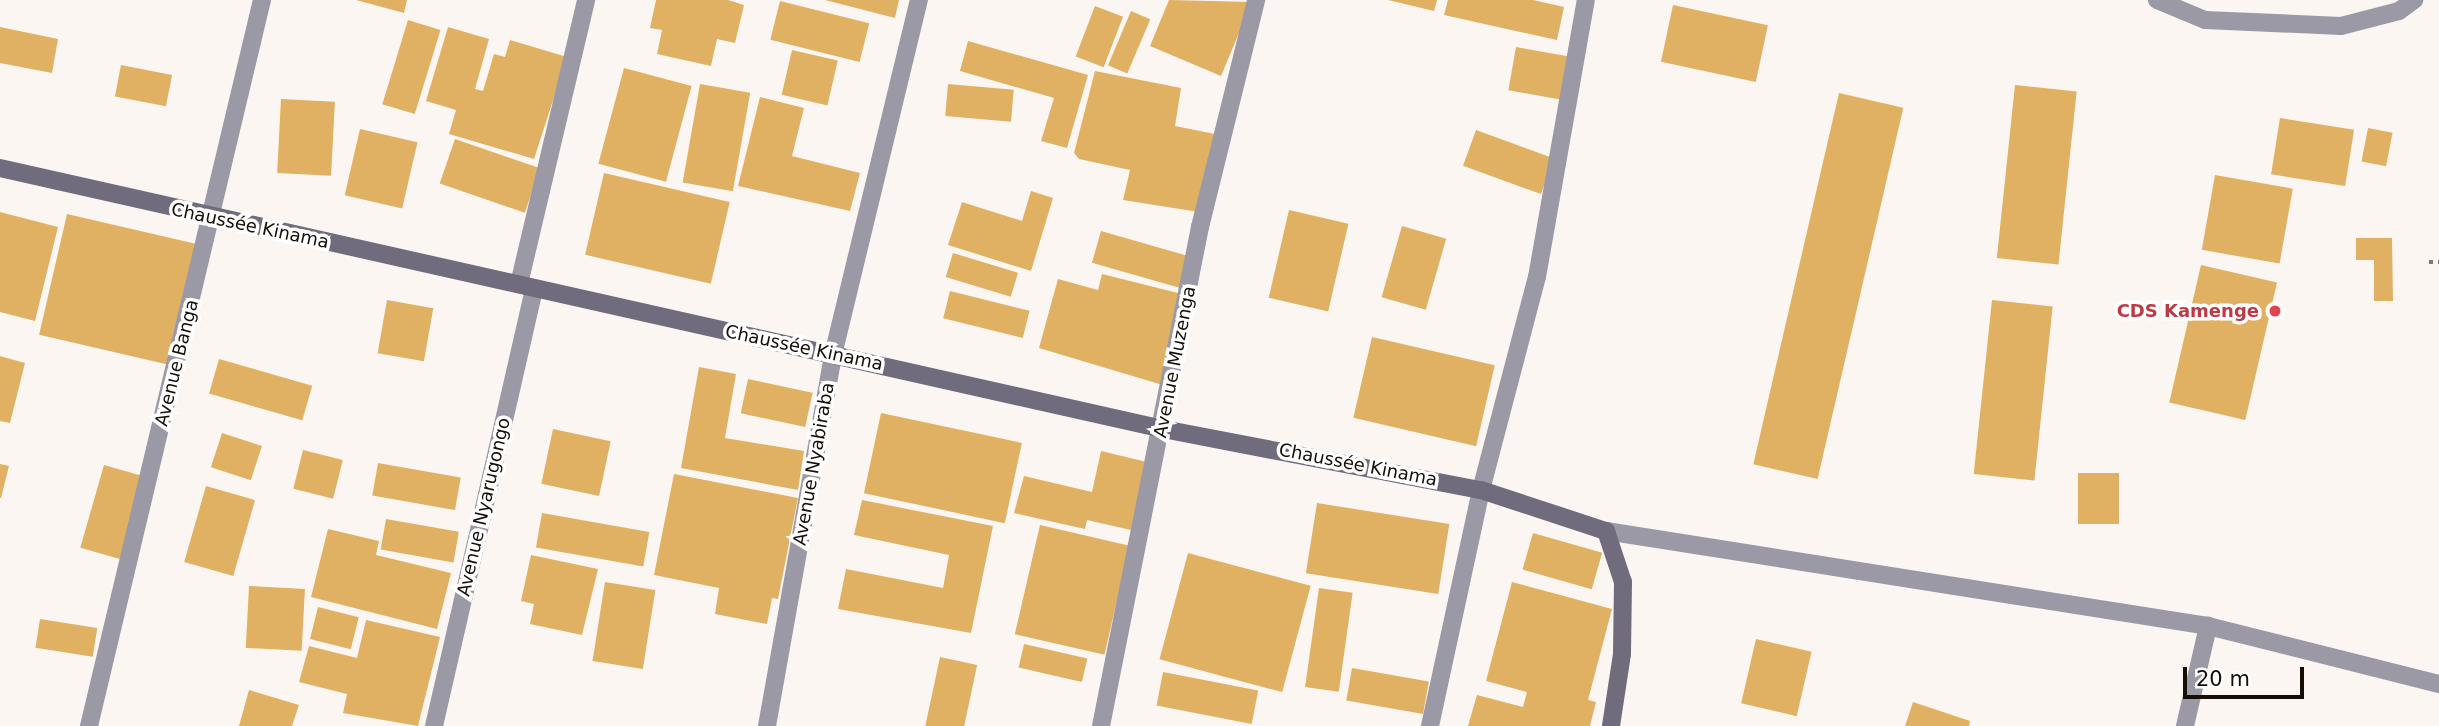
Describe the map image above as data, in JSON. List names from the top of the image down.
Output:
{
  "streets": {
    "street": [
      "Chaussée Kinama",
      "Avenue Muzenga",
      "Avenue Banga",
      "Avenue Nyabiraba",
      "Avenue Nyarugongo"
    ]
  },
  "crossings": [
    ["Chaussée Kinama", "Avenue Muzenga"],
    ["Chaussée Kinama", "Avenue Banga"],
    ["Chaussée Kinama", "Avenue Nyabiraba"],
    ["Chaussée Kinama", "Avenue Nyarugongo"]
  ],
  "places": ["CDS Kamenge"],
  "scale_bar": "20 m"
}
